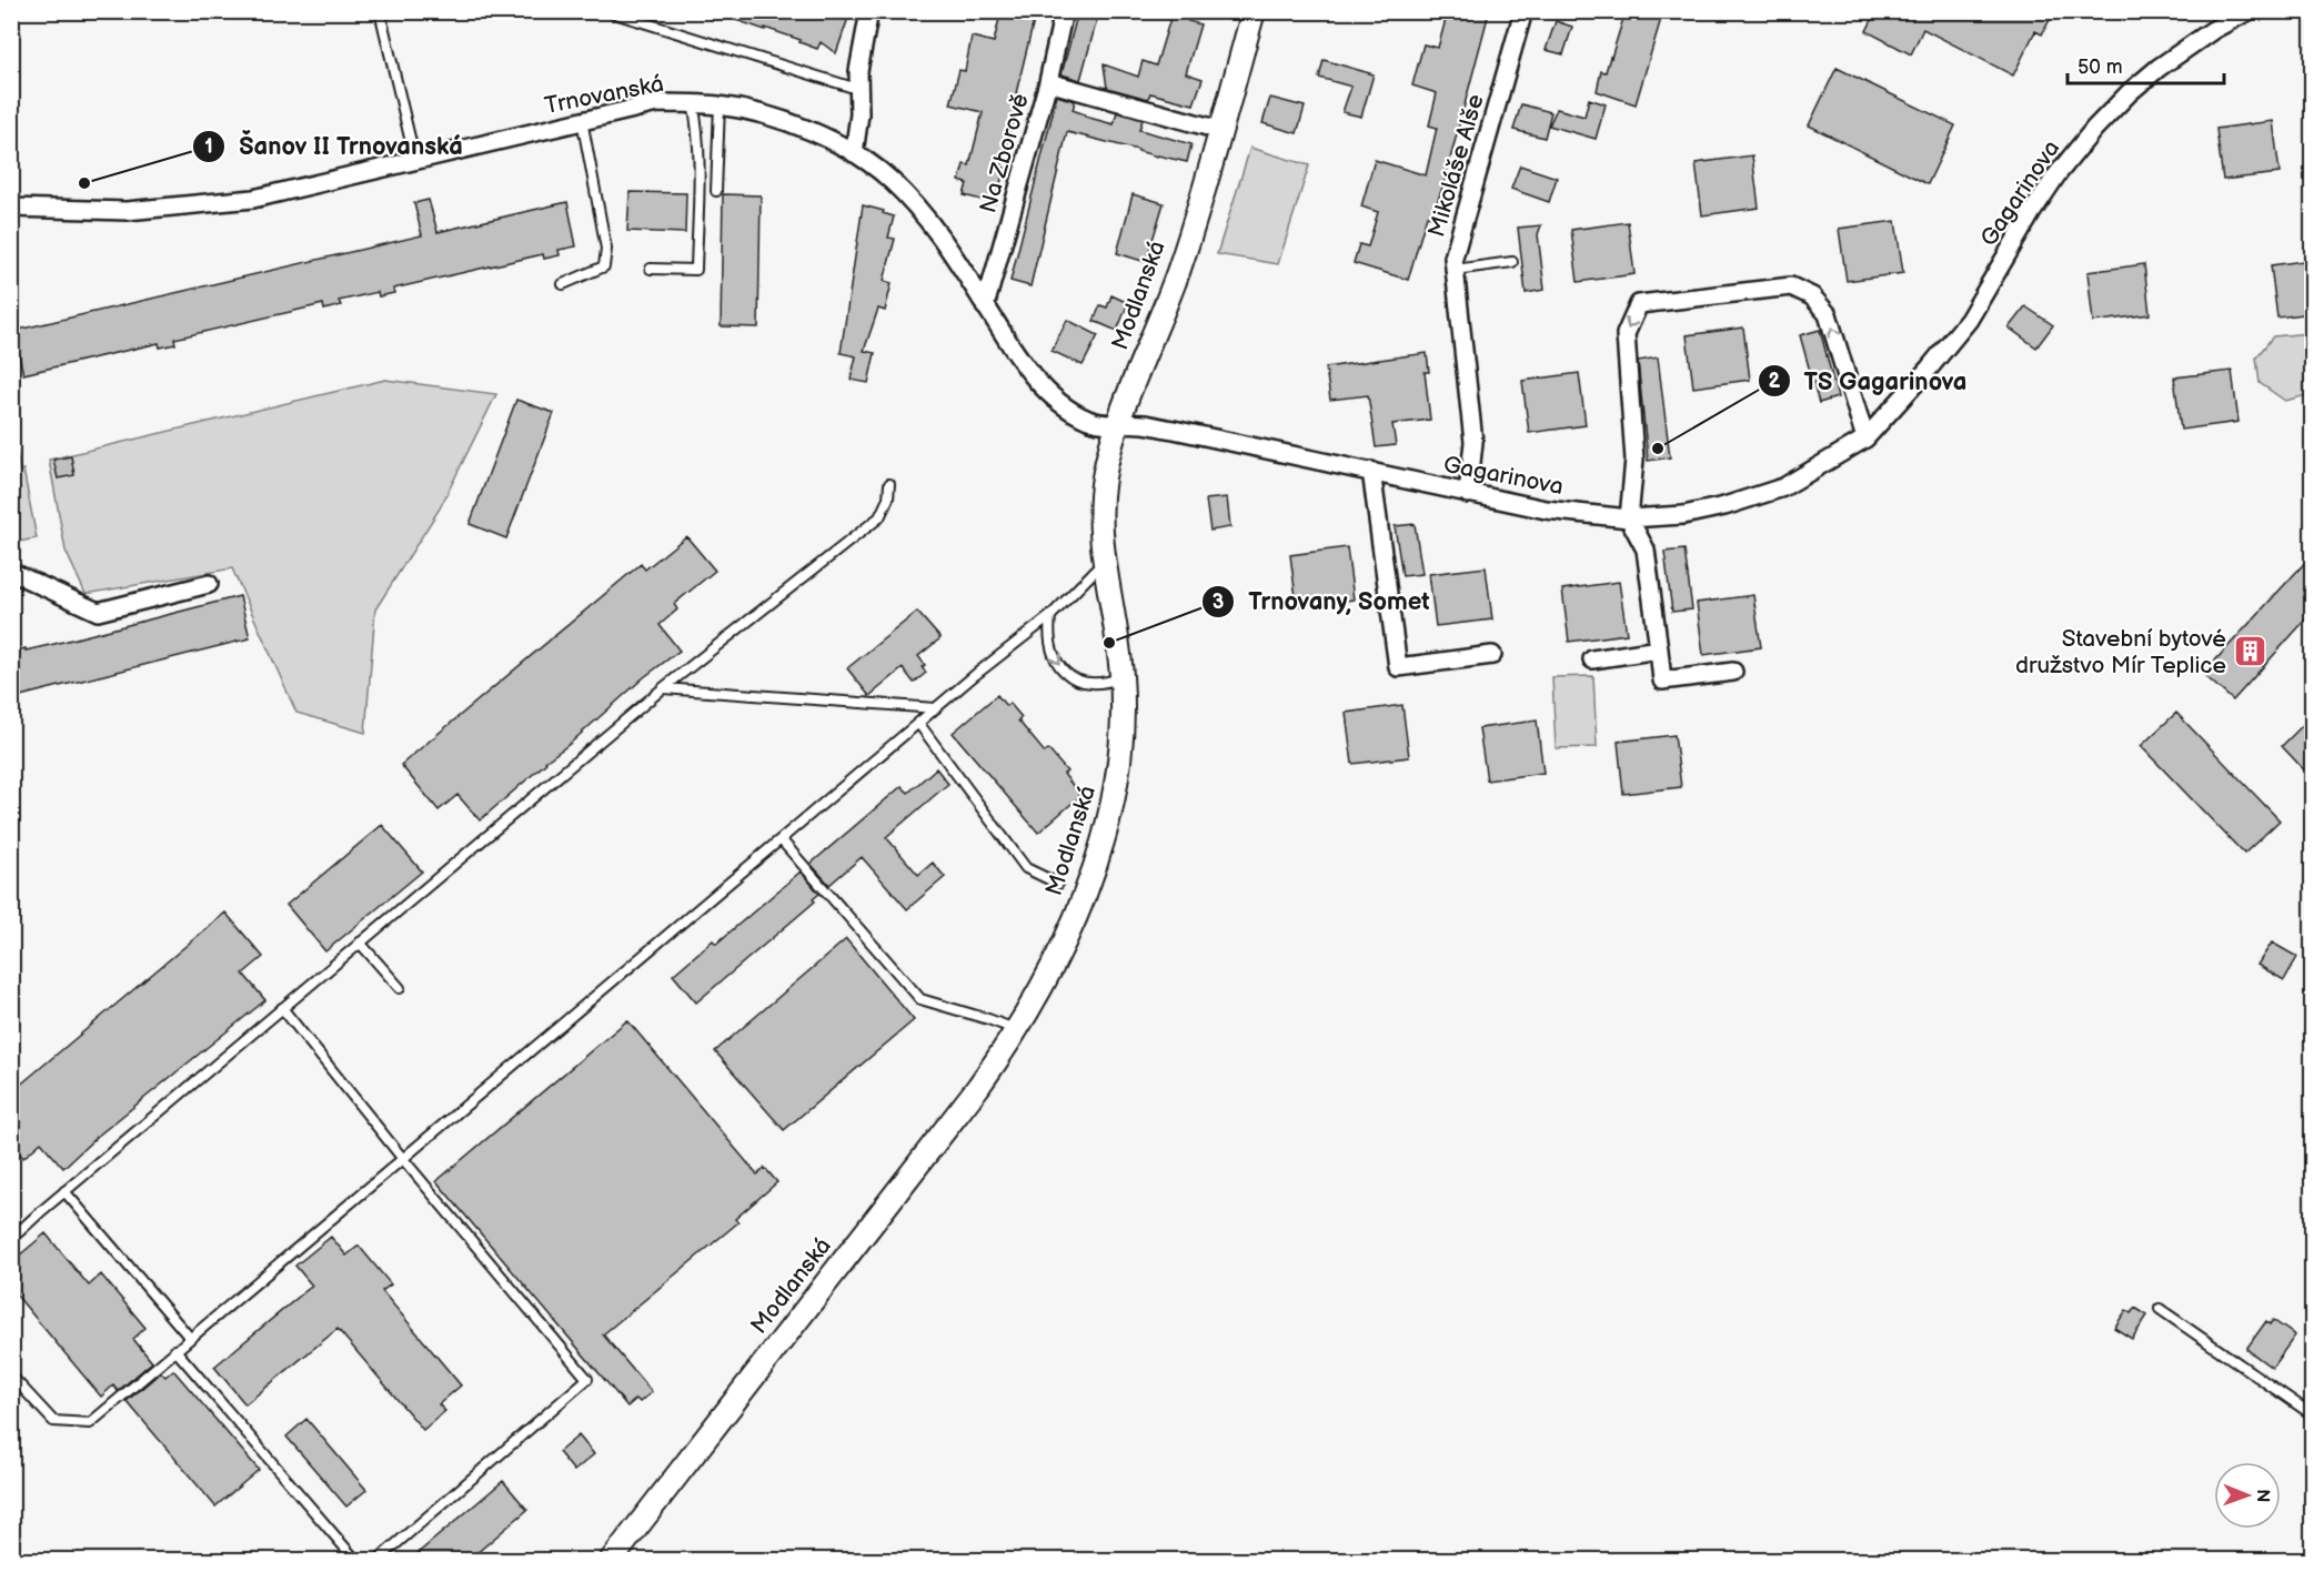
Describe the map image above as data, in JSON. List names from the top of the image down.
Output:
{
  "streets": {
    "street": [
      "Trnovanská",
      "Na Zborově",
      "Mikoláše Alše",
      "Gagarinova",
      "Modlanská"
    ]
  },
  "crossings": [
    ["Trnovanská", "Na Zborově"],
    ["Trnovanská", "Gagarinova"],
    ["Trnovanská", "Modlanská"],
    ["Mikoláše Alše", "Gagarinova"],
    ["Gagarinova", "Modlanská"]
  ],
  "places": {
    "other": ["Šanov II Trnovanská", "TS Gagarinova", "Trnovany, Somet"],
    "building": ["Stavební bytové družstvo Mír Teplice"]
  },
  "scale_bar": "50 m",
  "north": "right"
}
